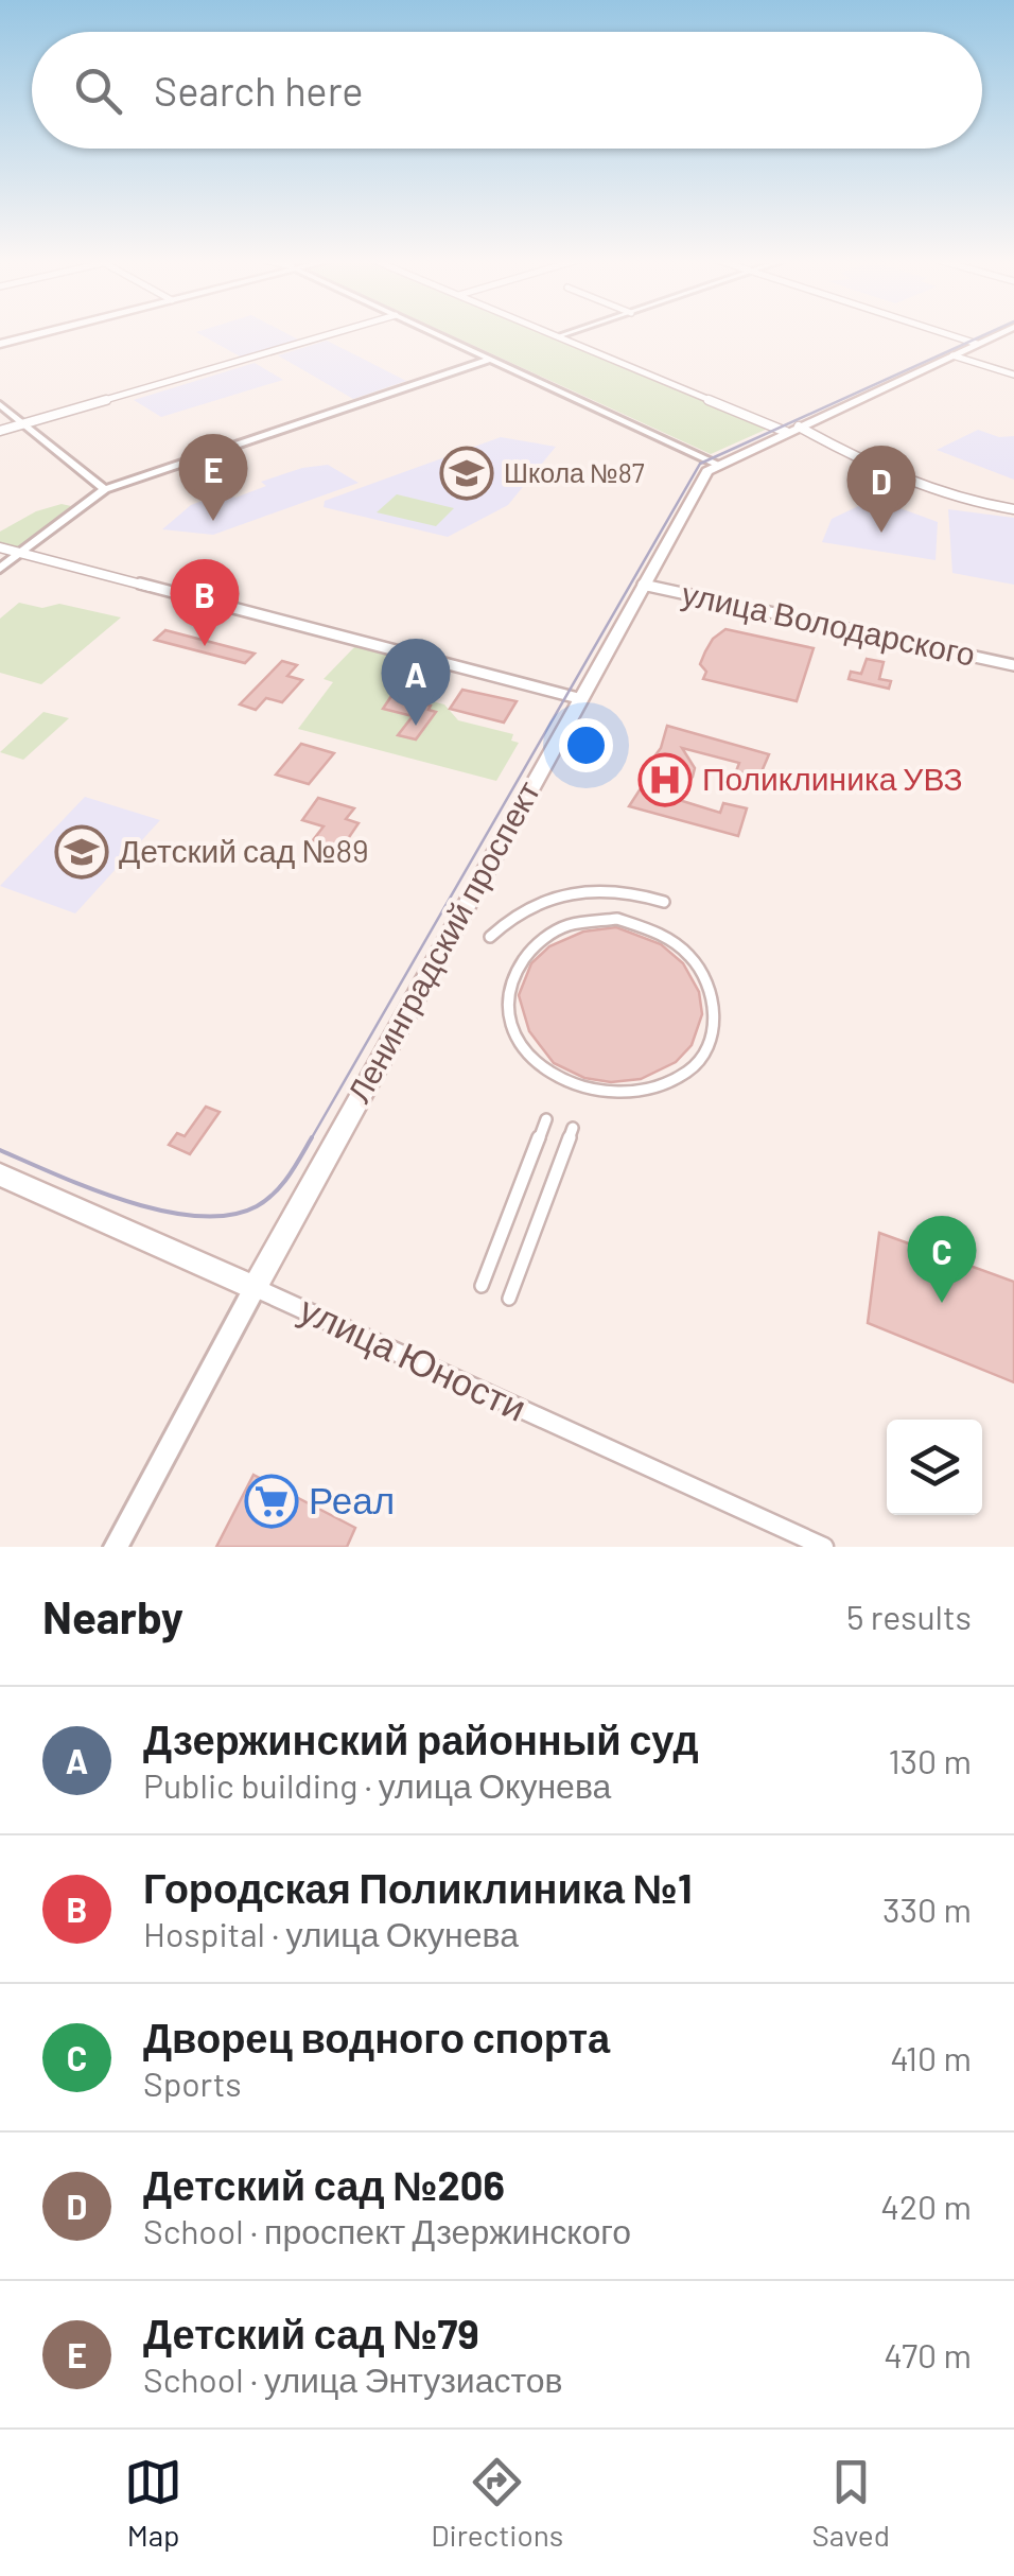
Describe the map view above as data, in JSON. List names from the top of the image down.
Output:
{
  "streets": {
    "main road": ["Ленинградский проспект", "улица Юности"],
    "street": ["улица Володарского"]
  },
  "crossings": [
    ["улица Володарского", "Ленинградский проспект"],
    ["Ленинградский проспект", "улица Юности"]
  ],
  "places": {
    "school or university": ["Школа №87", "Детский сад №89"],
    "hospital": ["Поликлиника УВЗ"],
    "supermarket": ["Реал"]
  },
  "page": {
    "search": "Search here",
    "pins": [
      "E",
      "D",
      "B",
      "A",
      "C"
    ],
    "heading": ["Nearby", "5 results"],
    "list": [
      {
        "mark": "A",
        "name": "Дзержинский районный суд",
        "note": "Public building · улица Окунева",
        "value": "130 m"
      },
      {
        "mark": "B",
        "name": "Городская Поликлиника №1",
        "note": "Hospital · улица Окунева",
        "value": "330 m"
      },
      {
        "mark": "C",
        "name": "Дворец водного спорта",
        "note": "Sports",
        "value": "410 m"
      },
      {
        "mark": "D",
        "name": "Детский сад №206",
        "note": "School · проспект Дзержинского",
        "value": "420 m"
      },
      {
        "mark": "E",
        "name": "Детский сад №79",
        "note": "School · улица Энтузиастов",
        "value": "470 m"
      }
    ],
    "nav": ["Map", "Directions", "Saved"]
  }
}
